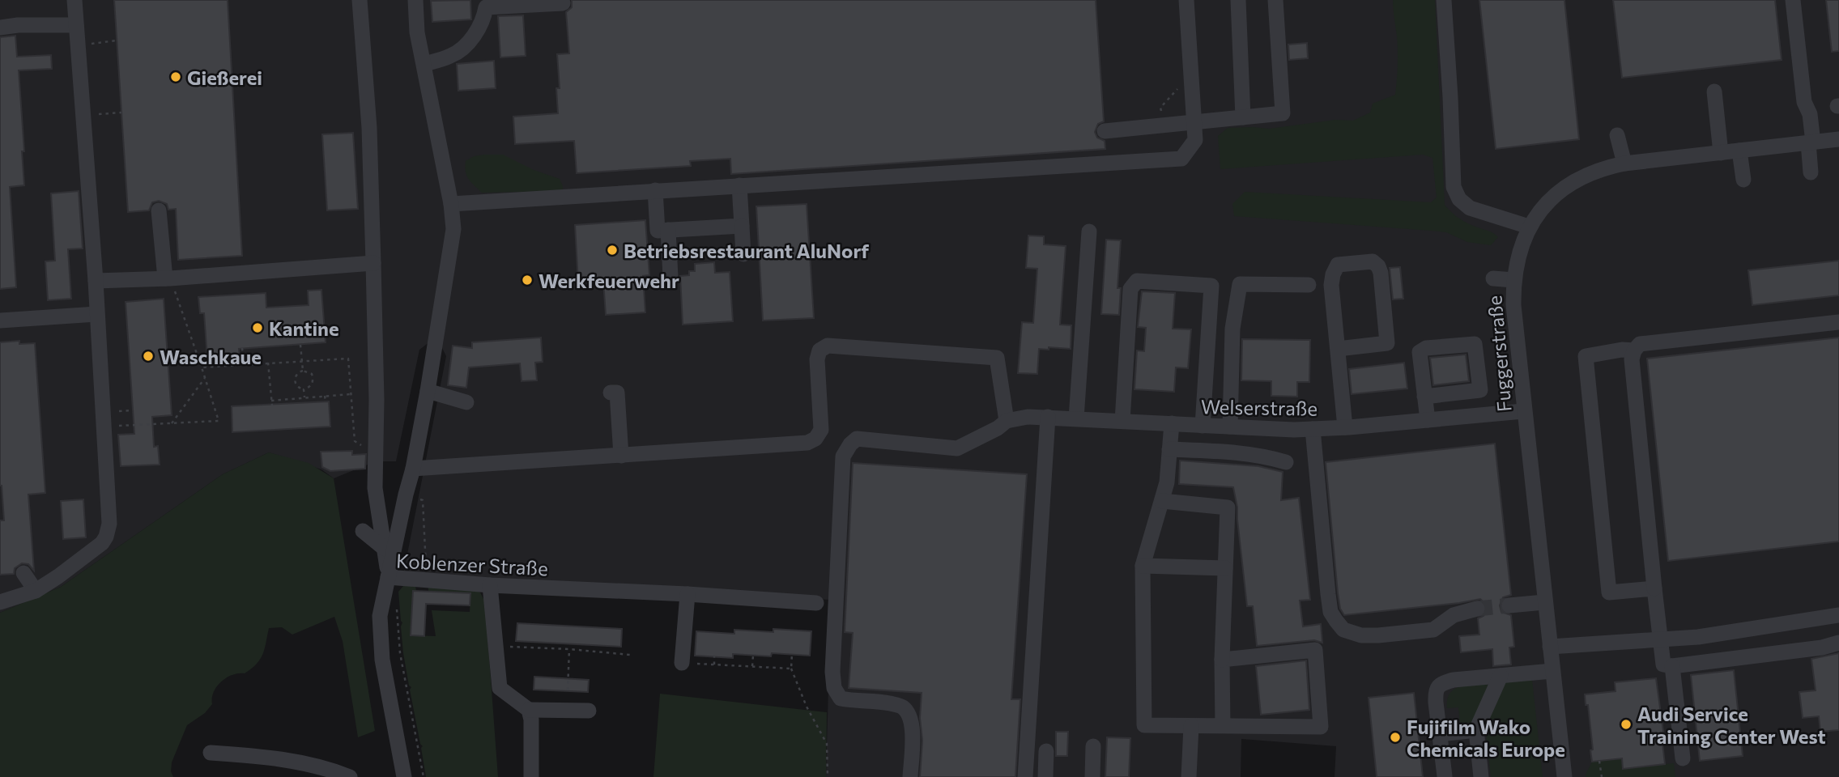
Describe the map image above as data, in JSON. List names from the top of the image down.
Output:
{
  "streets": {
    "street": ["Fuggerstraße", "Welserstraße", "Koblenzer Straße"]
  },
  "crossings": [
    ["Fuggerstraße", "Welserstraße"]
  ],
  "places": [
    "Gießerei",
    "Betriebsrestaurant AluNorf",
    "Werkfeuerwehr",
    "Kantine",
    "Waschkaue",
    "Audi Service Training Center West",
    "Fujifilm Wako Chemicals Europe"
  ]
}
